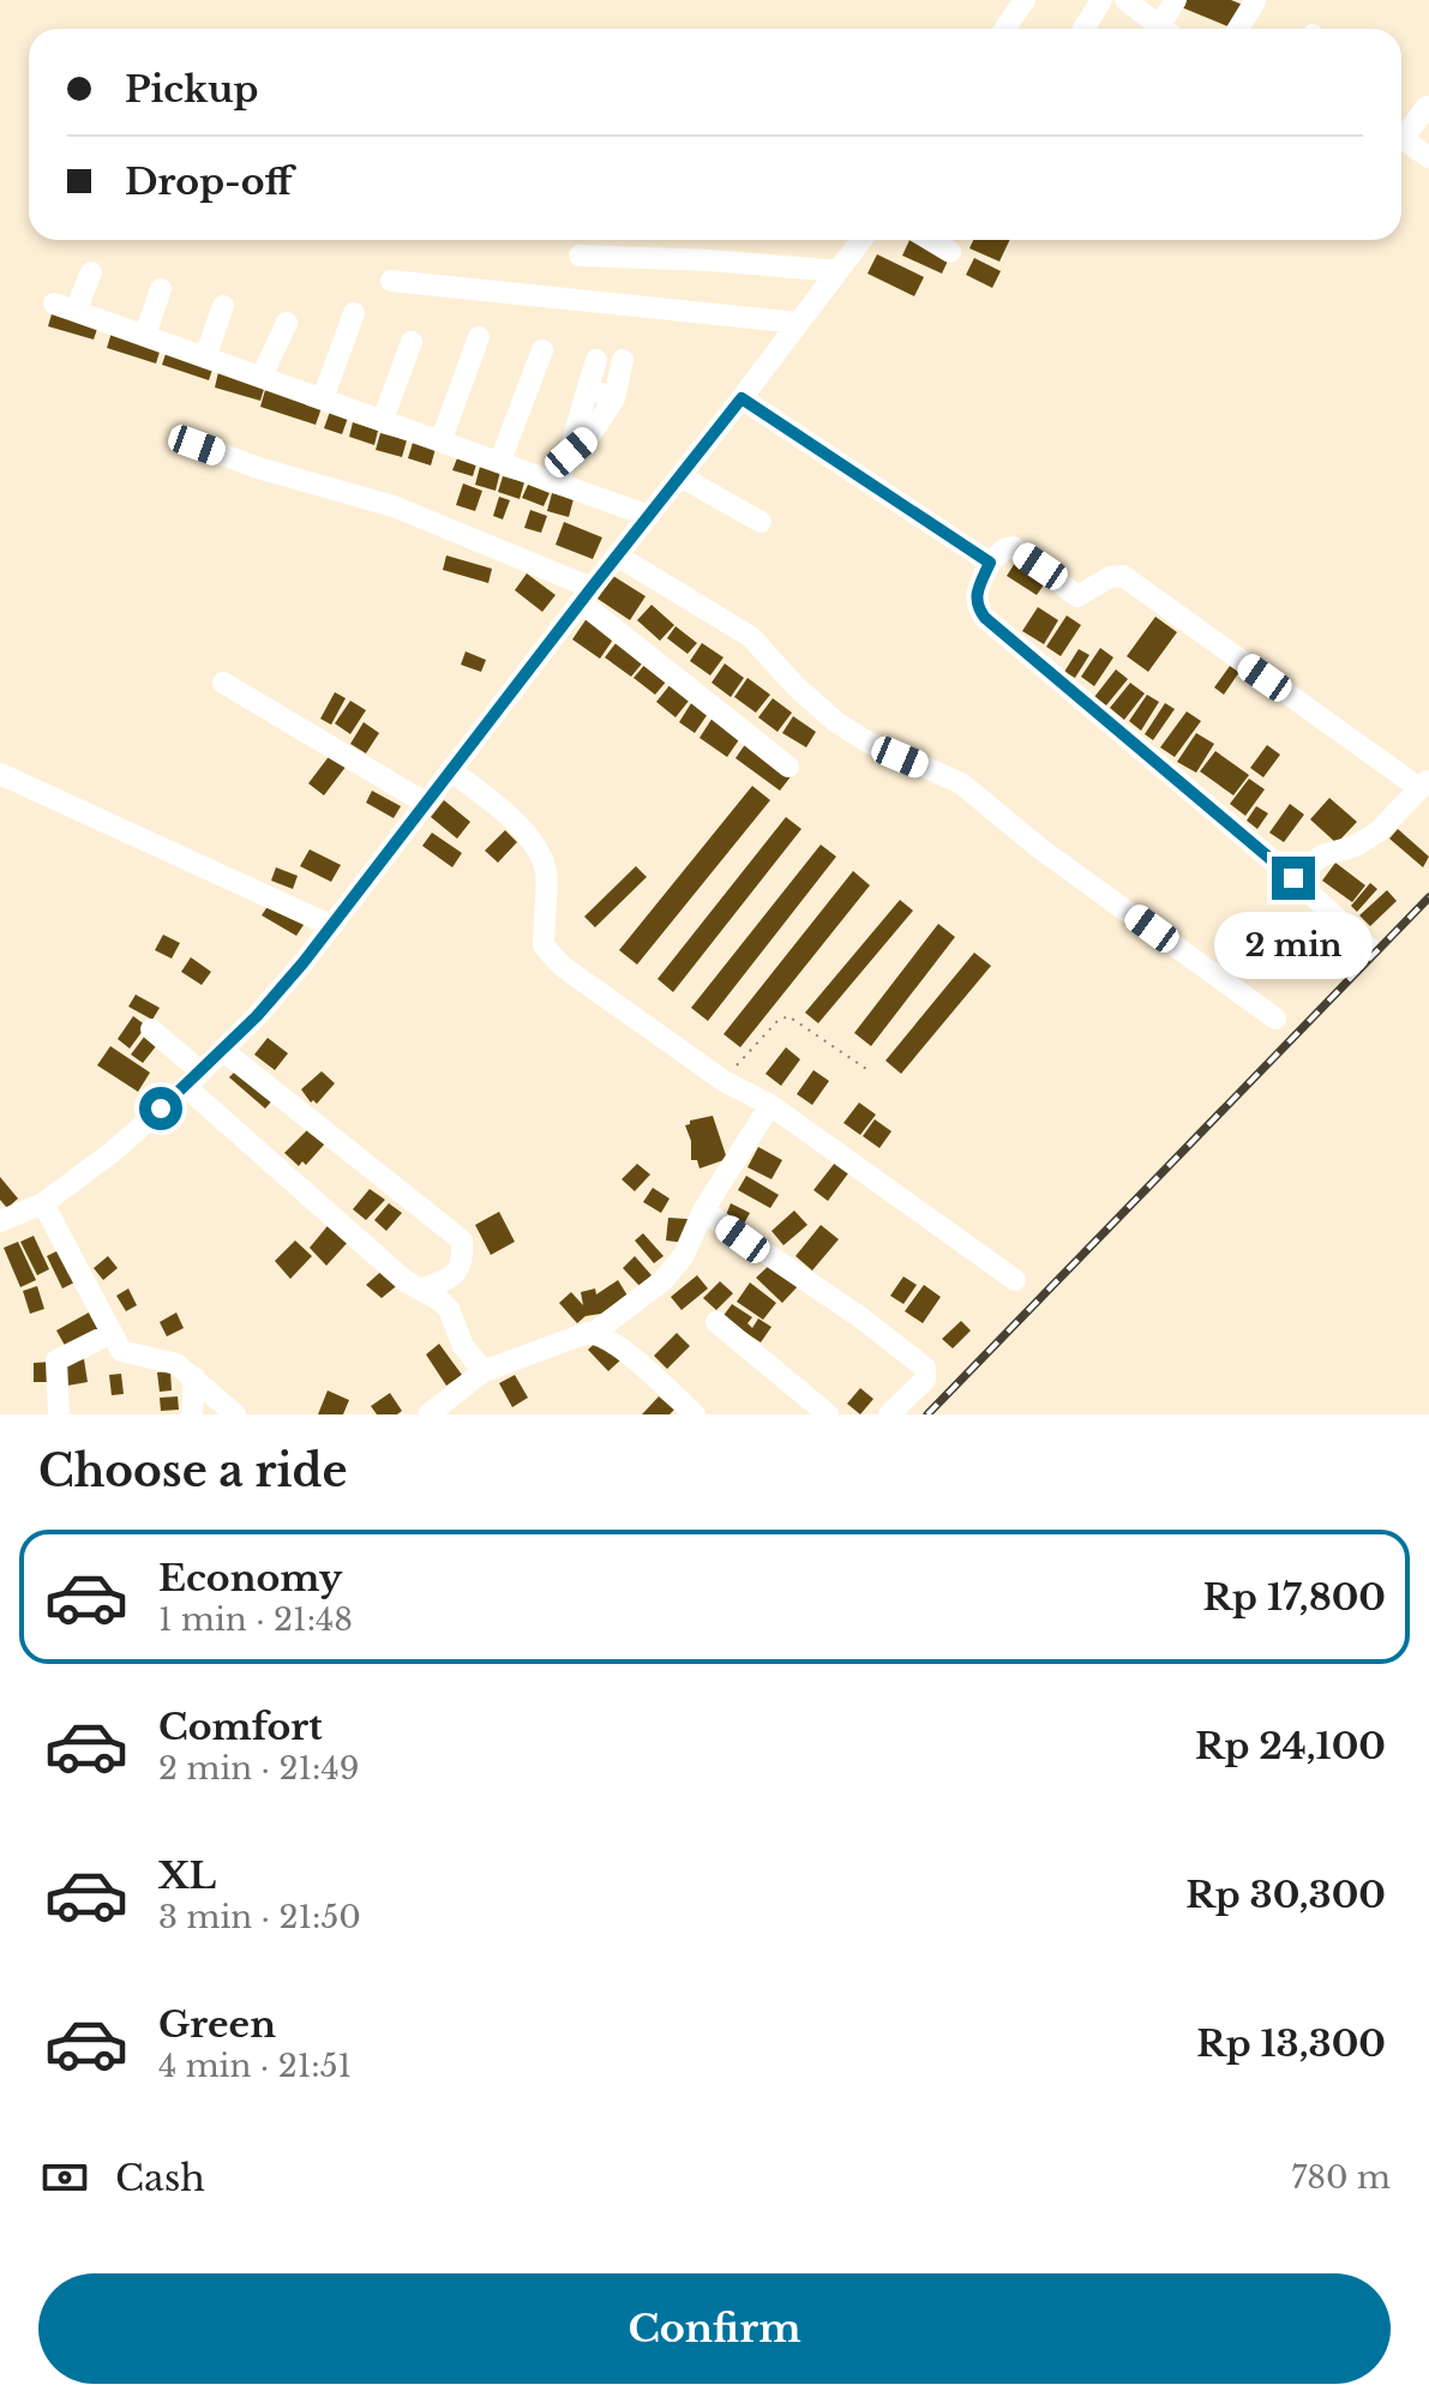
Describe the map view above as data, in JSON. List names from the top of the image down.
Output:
{
  "page": {
    "banner": ["Pickup", "Drop-off"],
    "bubble": "2 min",
    "heading": "Choose a ride",
    "list": [
      {
        "name": "Economy",
        "note": "1 min · 21:48",
        "value": "Rp 17,800"
      },
      {
        "name": "Comfort",
        "note": "2 min · 21:49",
        "value": "Rp 24,100"
      },
      {
        "name": "XL",
        "note": "3 min · 21:50",
        "value": "Rp 30,300"
      },
      {
        "name": "Green",
        "note": "4 min · 21:51",
        "value": "Rp 13,300"
      }
    ],
    "pay": ["Cash", "780 m"],
    "buttons": "Confirm"
  }
}
